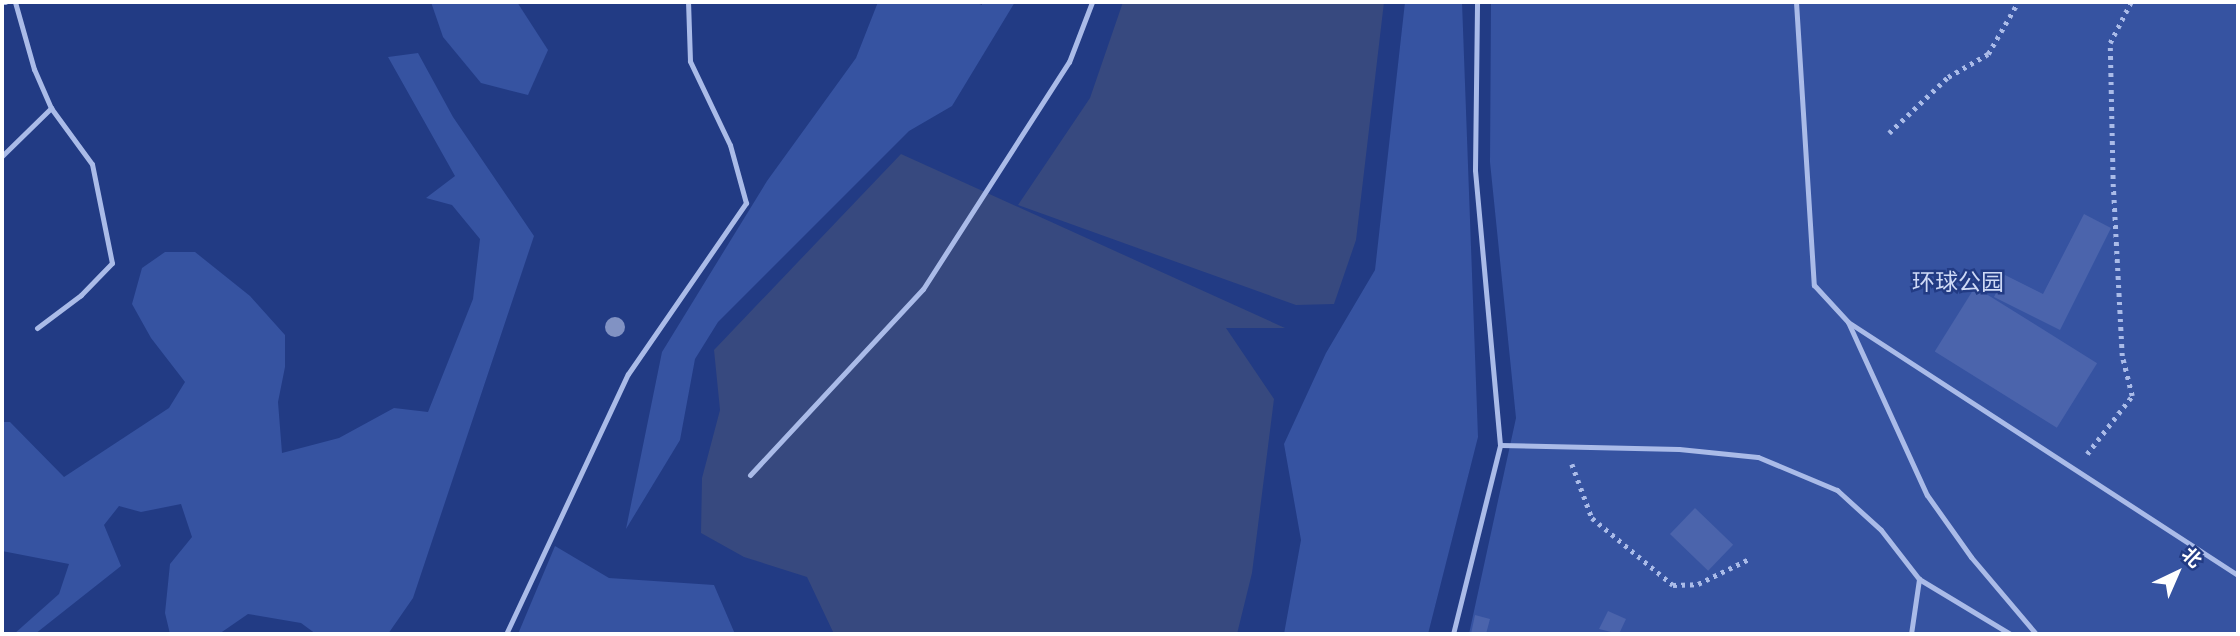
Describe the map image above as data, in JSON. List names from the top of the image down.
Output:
{
  "parks": ["环球公园"],
  "north": "top right"
}
